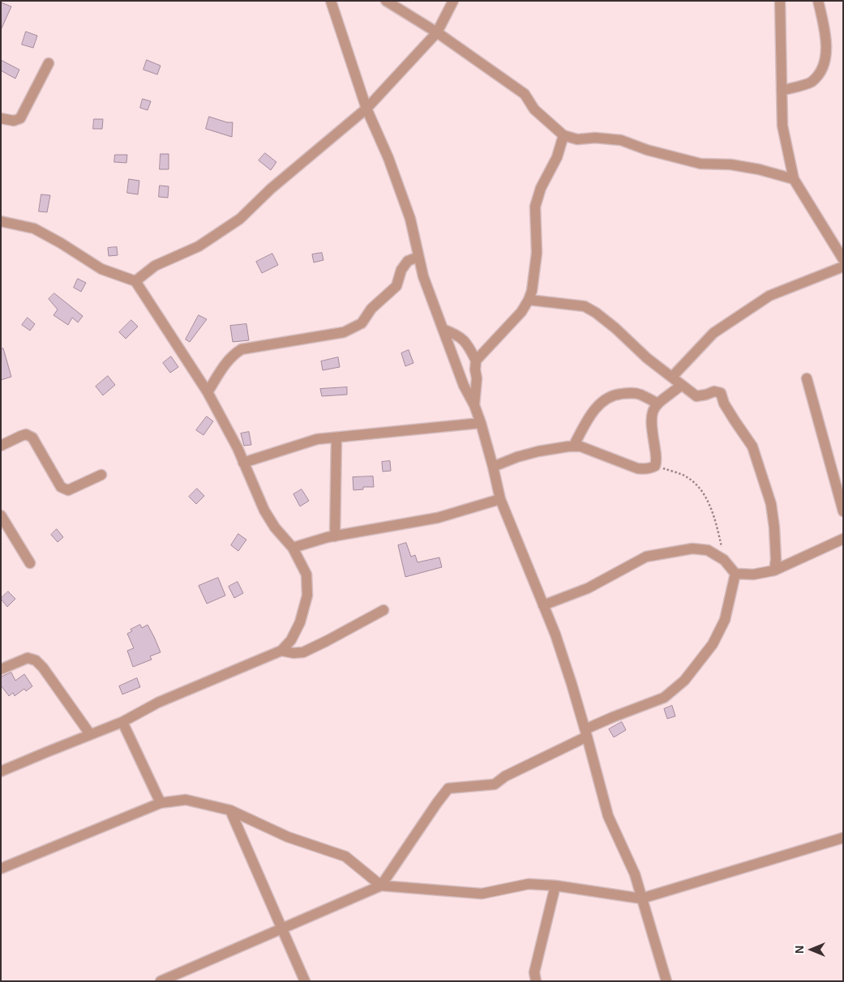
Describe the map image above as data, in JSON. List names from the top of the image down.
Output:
{
  "north": "left"
}
